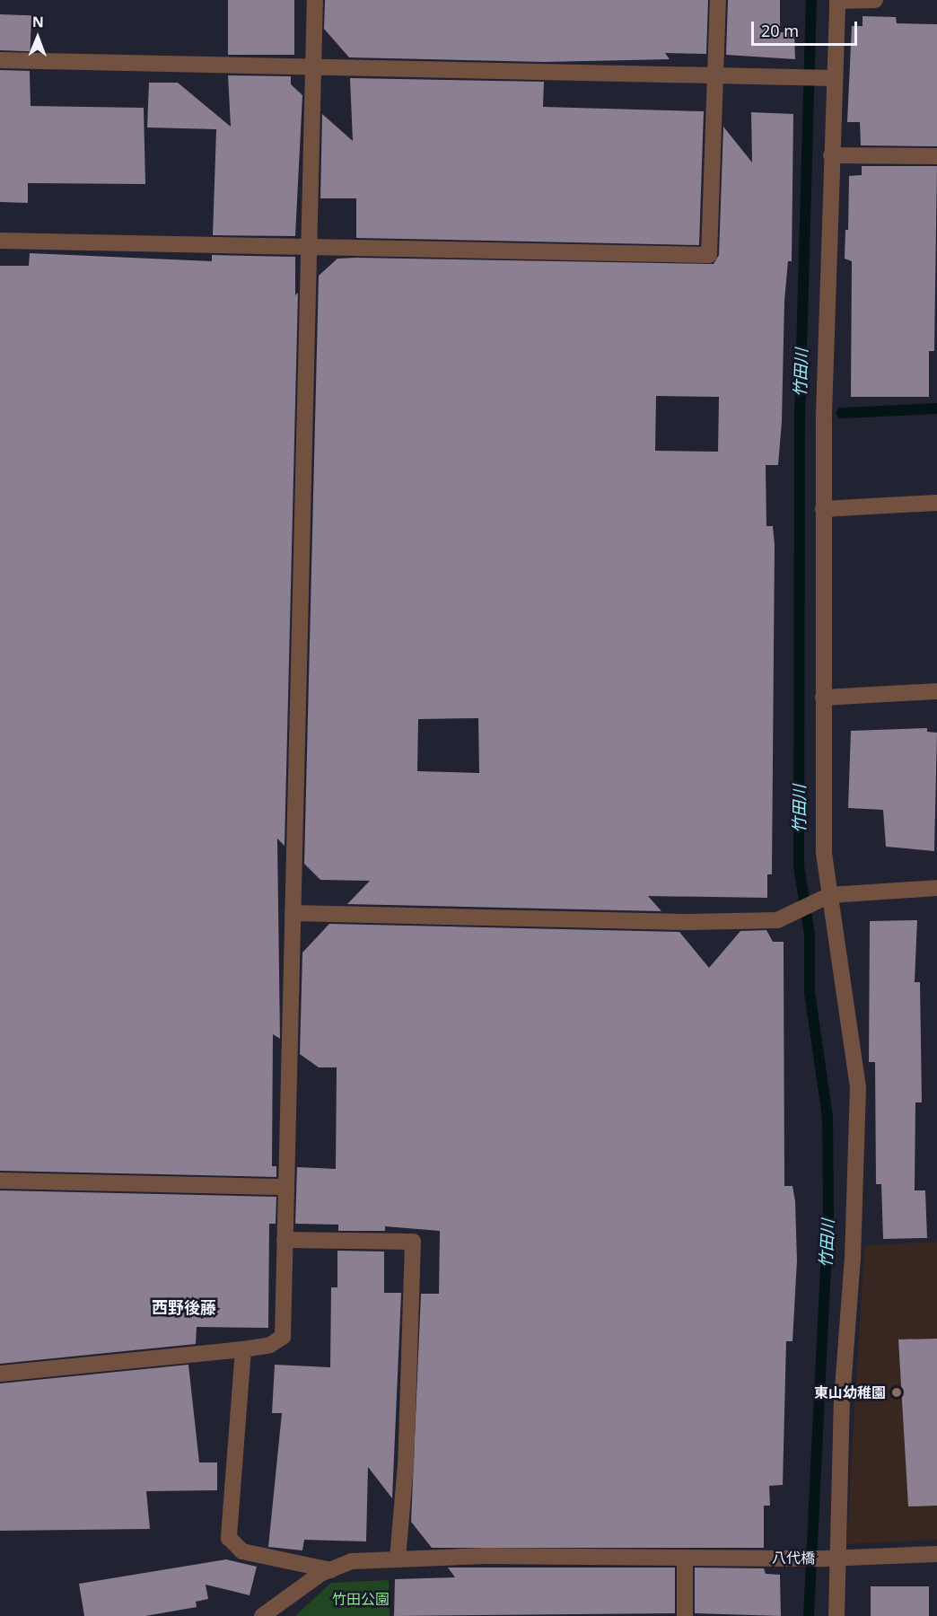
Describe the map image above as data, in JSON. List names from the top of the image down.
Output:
{
  "streets": {
    "street": ["八代橋"]
  },
  "districts": ["西野後藤"],
  "water": ["竹田川"],
  "parks": ["竹田公園"],
  "places": ["東山幼稚園"],
  "scale_bar": "20 m",
  "north": "top"
}
